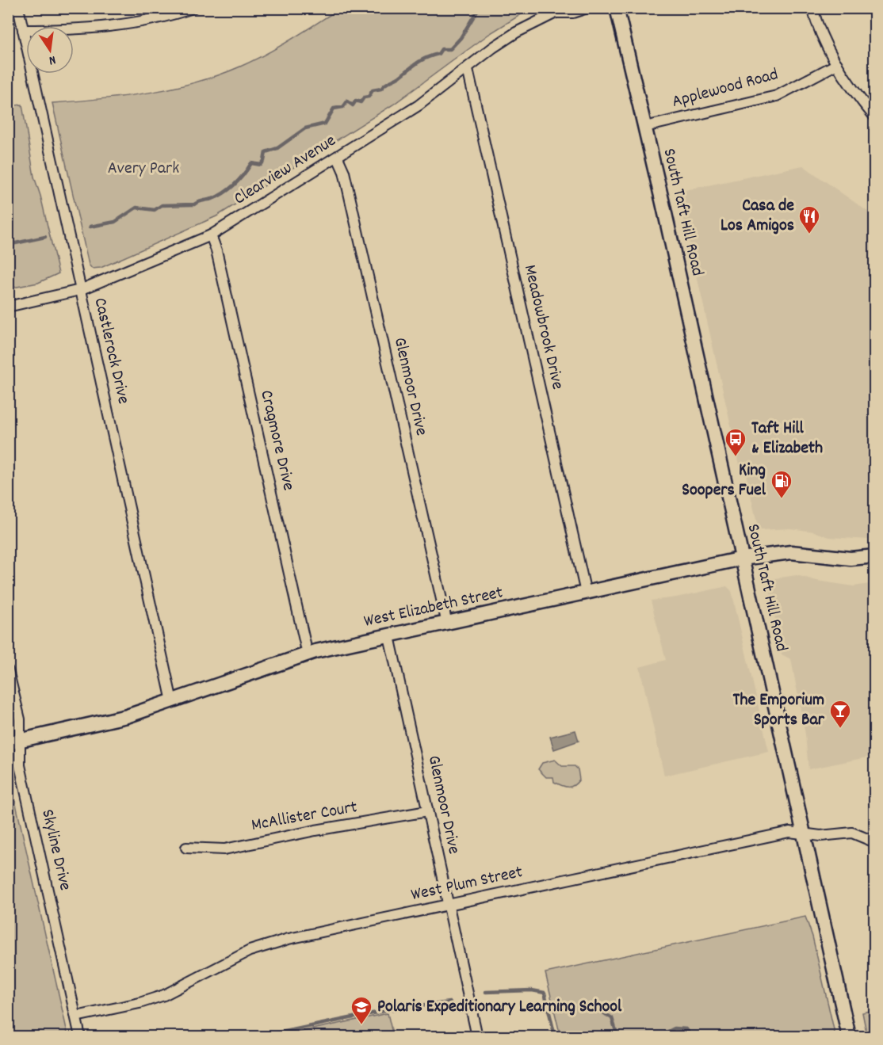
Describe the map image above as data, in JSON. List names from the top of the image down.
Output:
{
  "streets": {
    "main road": ["South Taft Hill Road", "West Elizabeth Street"],
    "street": [
      "Applewood Road",
      "Clearview Avenue",
      "Meadowbrook Drive",
      "Castlerock Drive",
      "Glenmoor Drive",
      "Cragmore Drive",
      "McAllister Court",
      "Skyline Drive",
      "West Plum Street"
    ]
  },
  "crossings": [
    ["Applewood Road", "South Taft Hill Road"],
    ["Clearview Avenue", "Meadowbrook Drive"],
    ["Clearview Avenue", "Castlerock Drive"],
    ["Clearview Avenue", "Glenmoor Drive"],
    ["Clearview Avenue", "Cragmore Drive"],
    ["South Taft Hill Road", "West Elizabeth Street"],
    ["South Taft Hill Road", "West Plum Street"],
    ["Meadowbrook Drive", "West Elizabeth Street"],
    ["Castlerock Drive", "West Elizabeth Street"],
    ["Glenmoor Drive", "West Elizabeth Street"],
    ["Glenmoor Drive", "McAllister Court"],
    ["Glenmoor Drive", "West Plum Street"],
    ["Cragmore Drive", "West Elizabeth Street"],
    ["West Elizabeth Street", "Skyline Drive"],
    ["Skyline Drive", "West Plum Street"]
  ],
  "parks": ["Avery Park"],
  "places": {
    "restaurant": ["Casa de Los Amigos"],
    "bus stop": ["Taft Hill & Elizabeth"],
    "fuel station": ["King Soopers Fuel"],
    "bar": ["The Emporium Sports Bar"],
    "school or university": ["Polaris Expeditionary Learning School"]
  },
  "north": "bottom"
}
